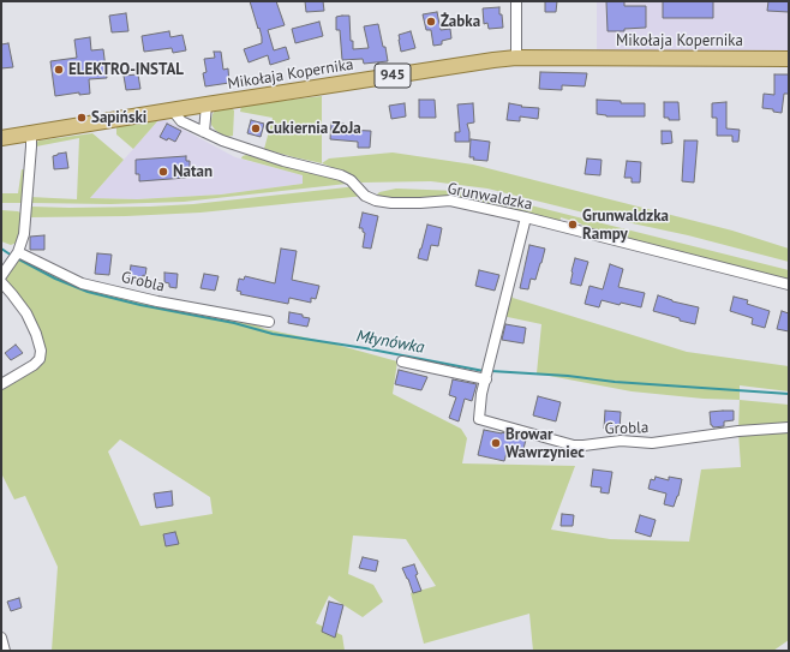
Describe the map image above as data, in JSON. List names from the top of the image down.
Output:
{
  "streets": {
    "main road": ["Mikołaja Kopernika", "945"],
    "street": ["Grunwaldzka", "Grobla"]
  },
  "crossings": [
    ["Mikołaja Kopernika", "Grunwaldzka"],
    ["Grunwaldzka", "Grobla"]
  ],
  "water": ["Młynówka"],
  "places": [
    "Żabka",
    "ELEKTRO-INSTAL",
    "Sapiński",
    "Cukiernia ZoJa",
    "Natan",
    "Grunwaldzka Rampy",
    "Browar Wawrzyniec"
  ]
}
